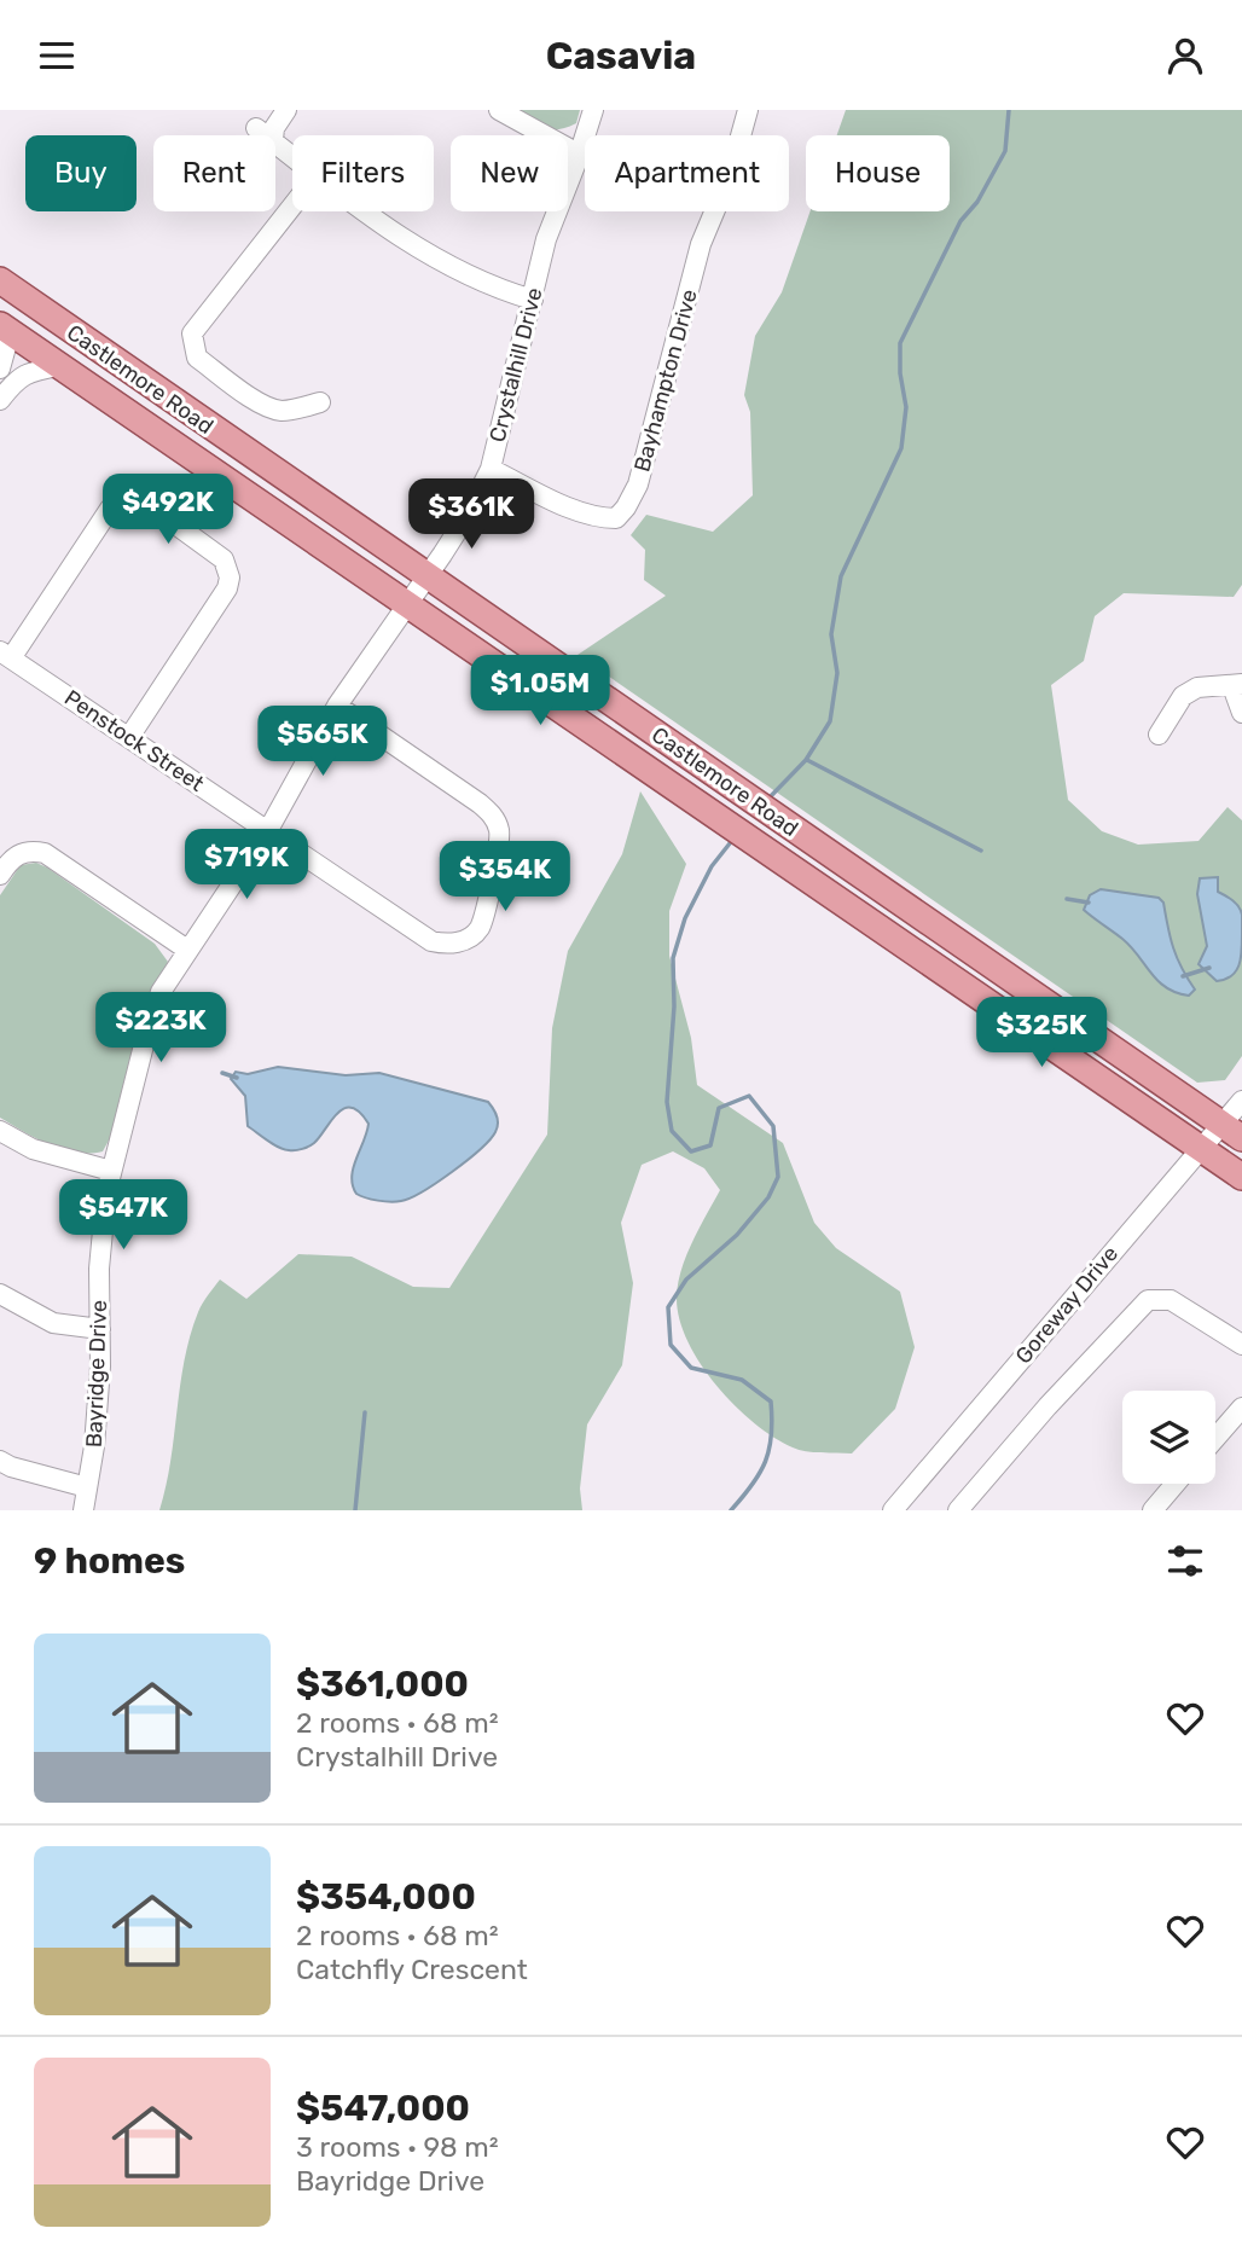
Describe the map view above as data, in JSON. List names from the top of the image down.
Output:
{
  "streets": {
    "main road": ["Castlemore Road"],
    "street": [
      "Crystalhill Drive",
      "Bayhampton Drive",
      "Penstock Street",
      "Goreway Drive",
      "Bayridge Drive"
    ]
  },
  "crossings": [
    ["Crystalhill Drive", "Castlemore Road"],
    ["Crystalhill Drive", "Bayhampton Drive"],
    ["Crystalhill Drive", "Bayridge Drive"],
    ["Castlemore Road", "Goreway Drive"],
    ["Castlemore Road", "Bayridge Drive"],
    ["Penstock Street", "Bayridge Drive"]
  ],
  "page": {
    "header": "Casavia",
    "chip": [
      "Buy",
      "Rent",
      "Filters",
      "New",
      "Apartment",
      "House"
    ],
    "price": [
      "$492K",
      "$361K",
      "$1.05M",
      "$565K",
      "$719K",
      "$354K",
      "$223K",
      "$325K",
      "$547K"
    ],
    "heading": "9 homes",
    "list": [
      {
        "name": "$361,000",
        "note": "2 rooms · 68 m² · Crystalhill Drive"
      },
      {
        "name": "$354,000",
        "note": "2 rooms · 68 m² · Catchfly Crescent"
      },
      {
        "name": "$547,000",
        "note": "3 rooms · 98 m² · Bayridge Drive"
      }
    ]
  }
}
